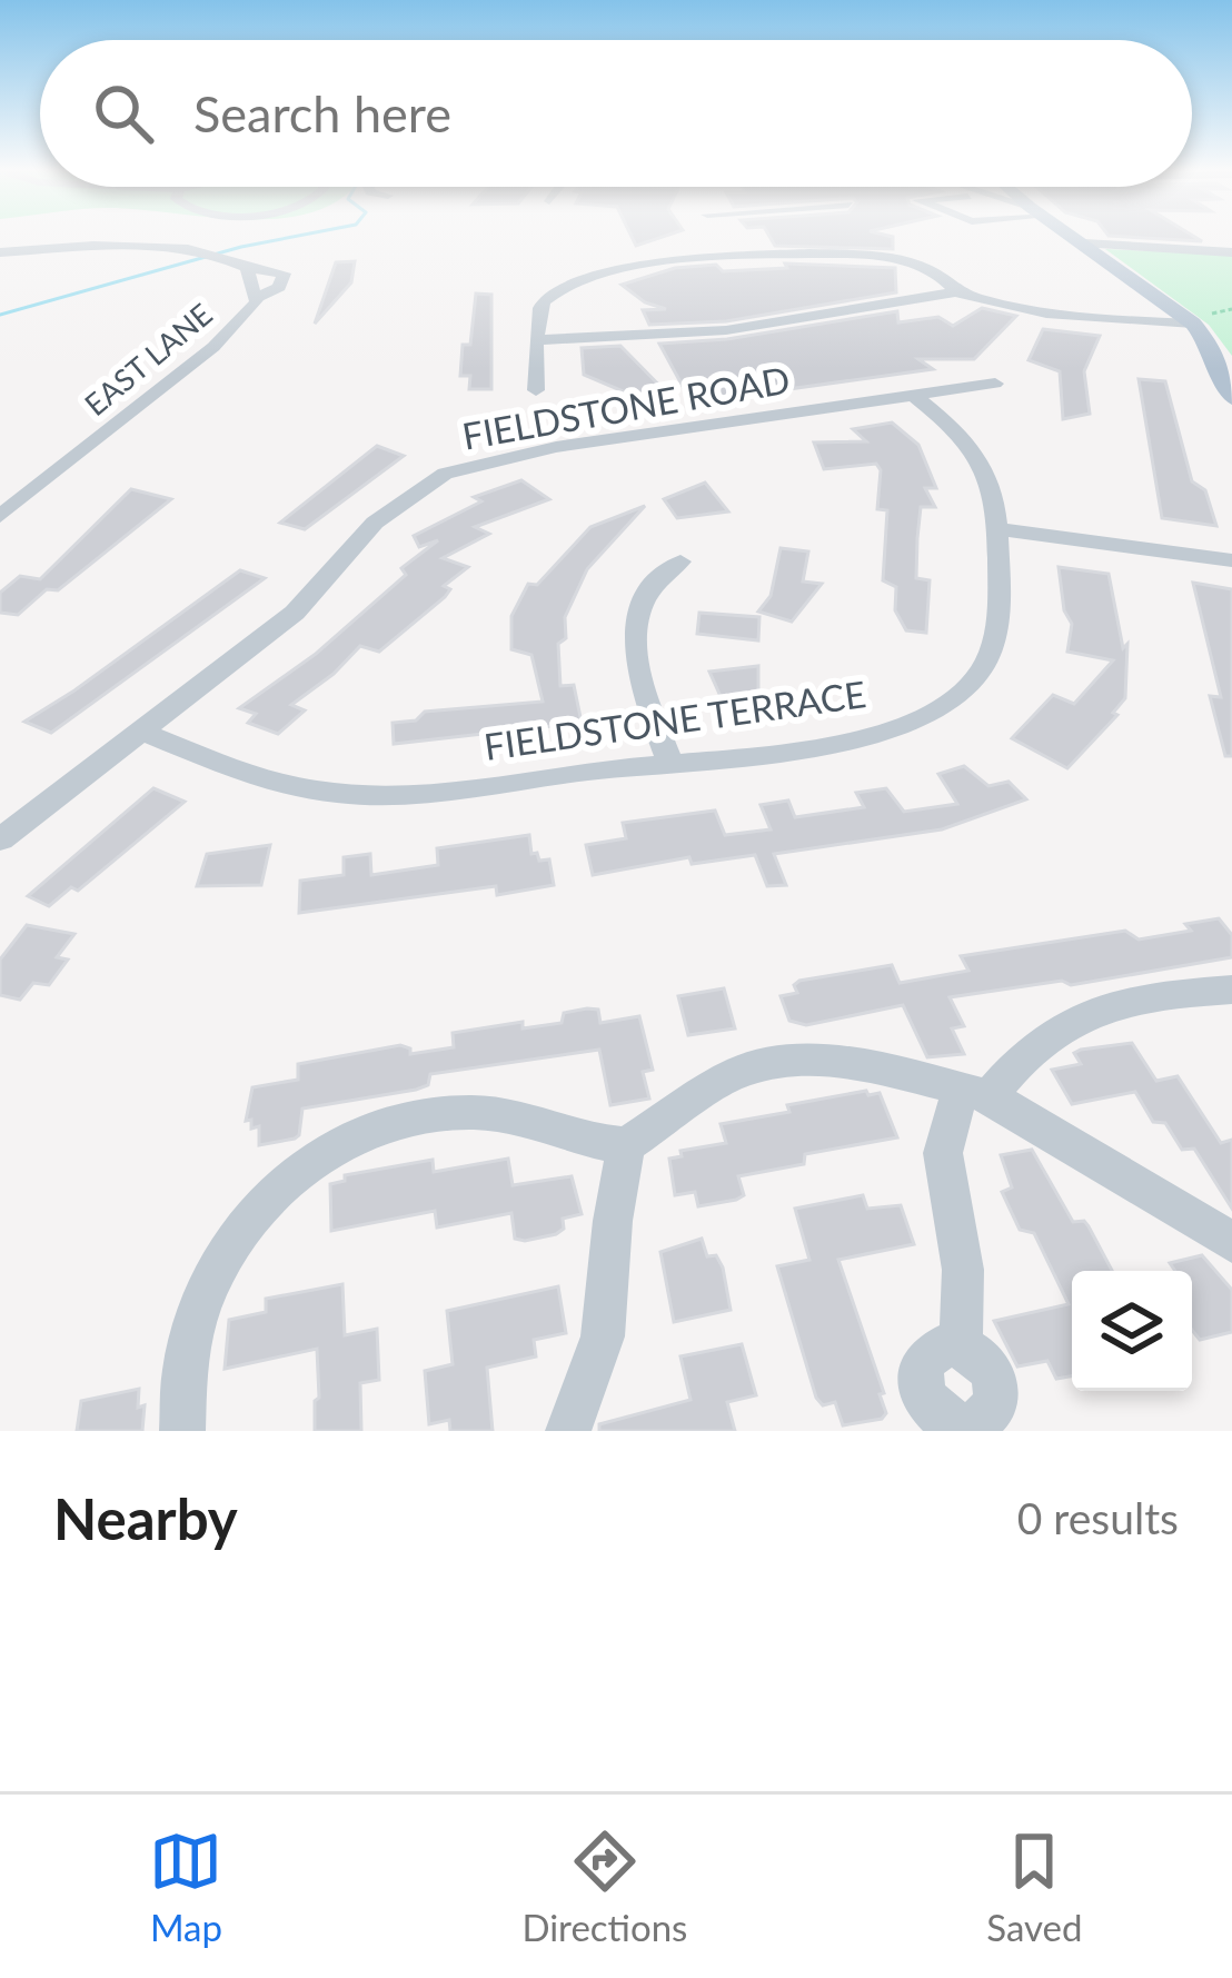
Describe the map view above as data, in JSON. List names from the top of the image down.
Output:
{
  "streets": {
    "street": ["EAST LANE", "FIELDSTONE ROAD", "FIELDSTONE TERRACE"]
  },
  "crossings": [
    ["FIELDSTONE ROAD", "FIELDSTONE TERRACE"]
  ],
  "page": {
    "search": "Search here",
    "heading": ["Nearby", "0 results"],
    "nav": ["Map", "Directions", "Saved"]
  }
}
